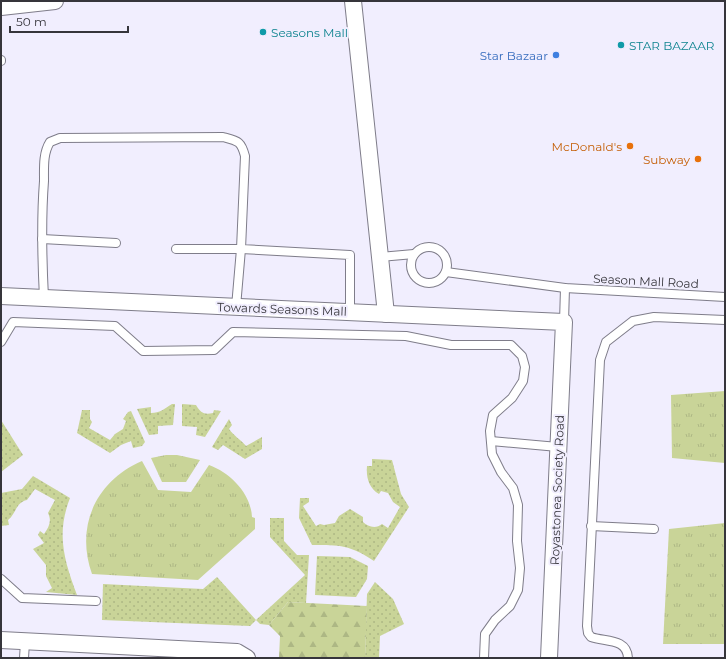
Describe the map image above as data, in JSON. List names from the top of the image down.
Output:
{
  "streets": {
    "street": ["Towards Seasons Mall", "Royastonea Society Road"],
    "lane": ["Season Mall Road"]
  },
  "crossings": [
    ["Towards Seasons Mall", "Royastonea Society Road"]
  ],
  "places": [
    "Seasons Mall",
    "STAR BAZAAR",
    "Star Bazaar",
    "McDonald's",
    "Subway"
  ],
  "scale_bar": "50 m"
}
